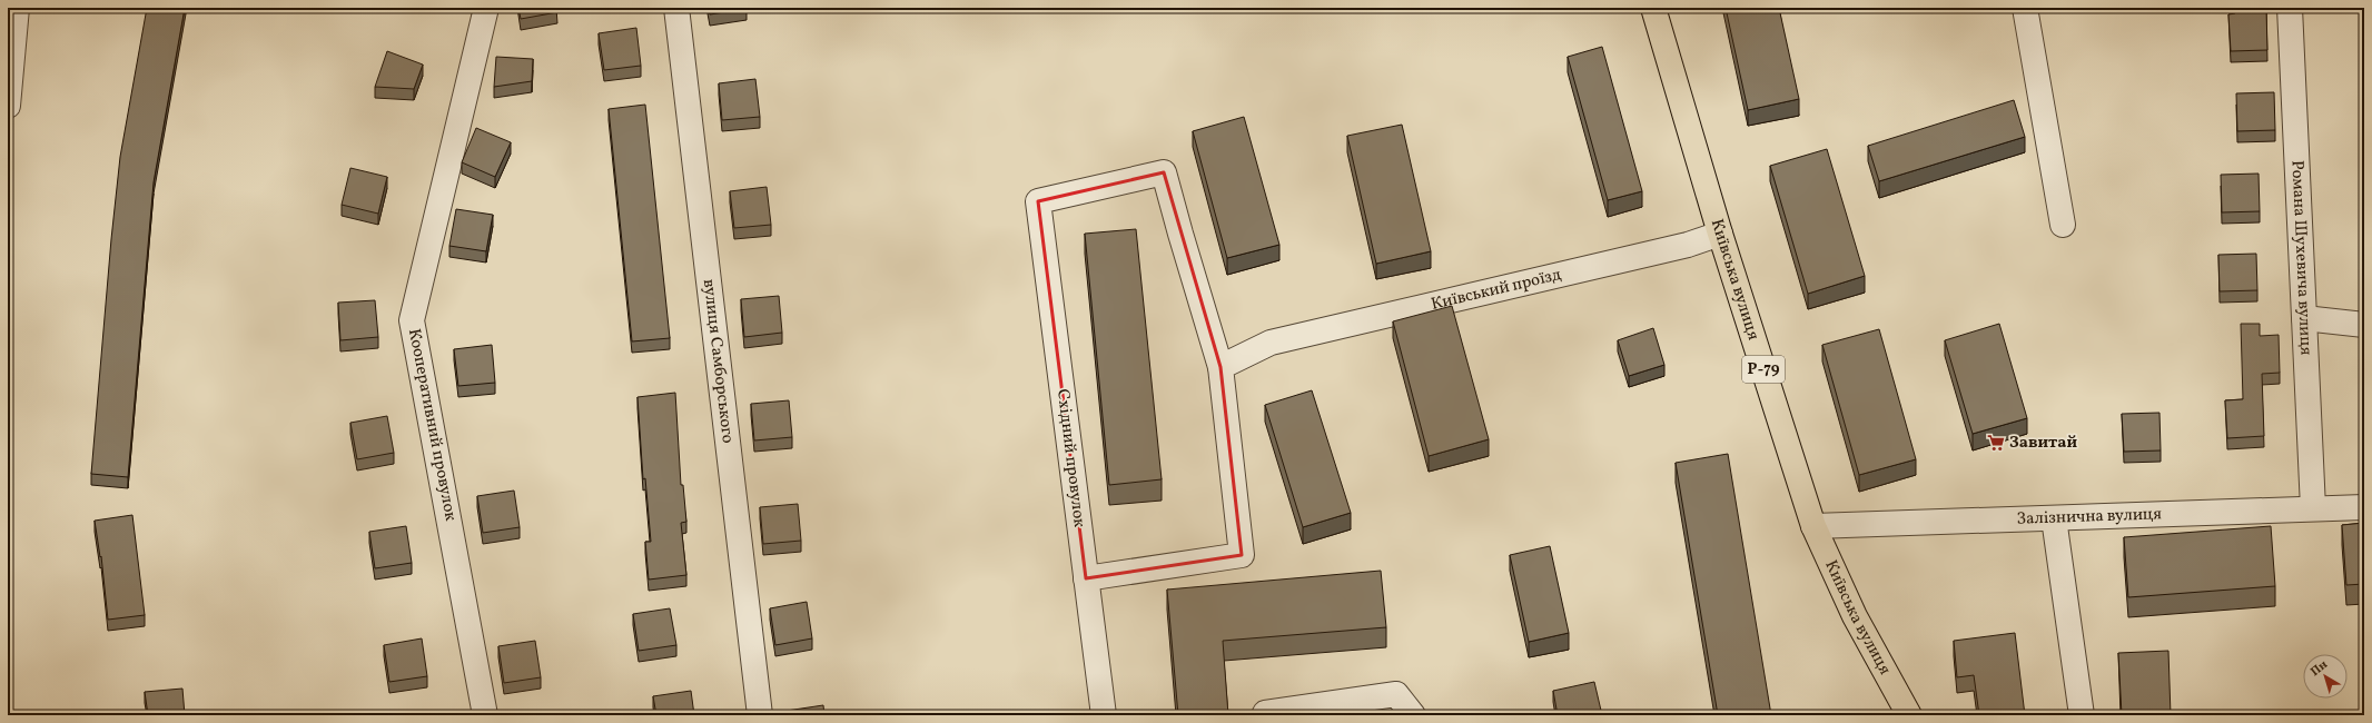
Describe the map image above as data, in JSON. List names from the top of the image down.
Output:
{
  "streets": {
    "main road": ["Київська вулиця", "Р-79"],
    "street": [
      "Романа Шухевича вулиця",
      "Київський проїзд",
      "вулиця Самборського",
      "Кооперативний провулок",
      "Східний провулок",
      "Залізнична вулиця"
    ]
  },
  "crossings": [
    ["Романа Шухевича вулиця", "Залізнична вулиця"],
    ["Київська вулиця", "Київський проїзд"],
    ["Київська вулиця", "Залізнична вулиця"],
    ["Київський проїзд", "Східний провулок"]
  ],
  "places": {
    "supermarket": ["Завитай"]
  },
  "north": "top left"
}
